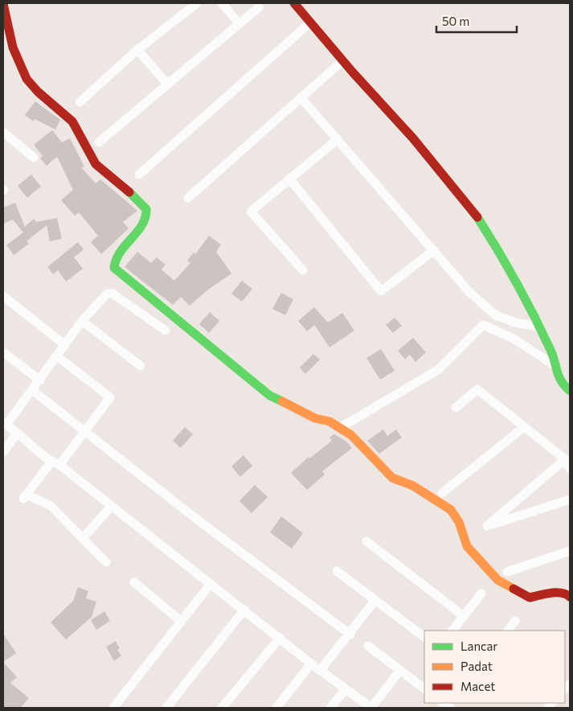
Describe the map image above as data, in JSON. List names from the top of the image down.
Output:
{
  "legend": ["Lancar", "Padat", "Macet"],
  "scale_bar": "50 m"
}
